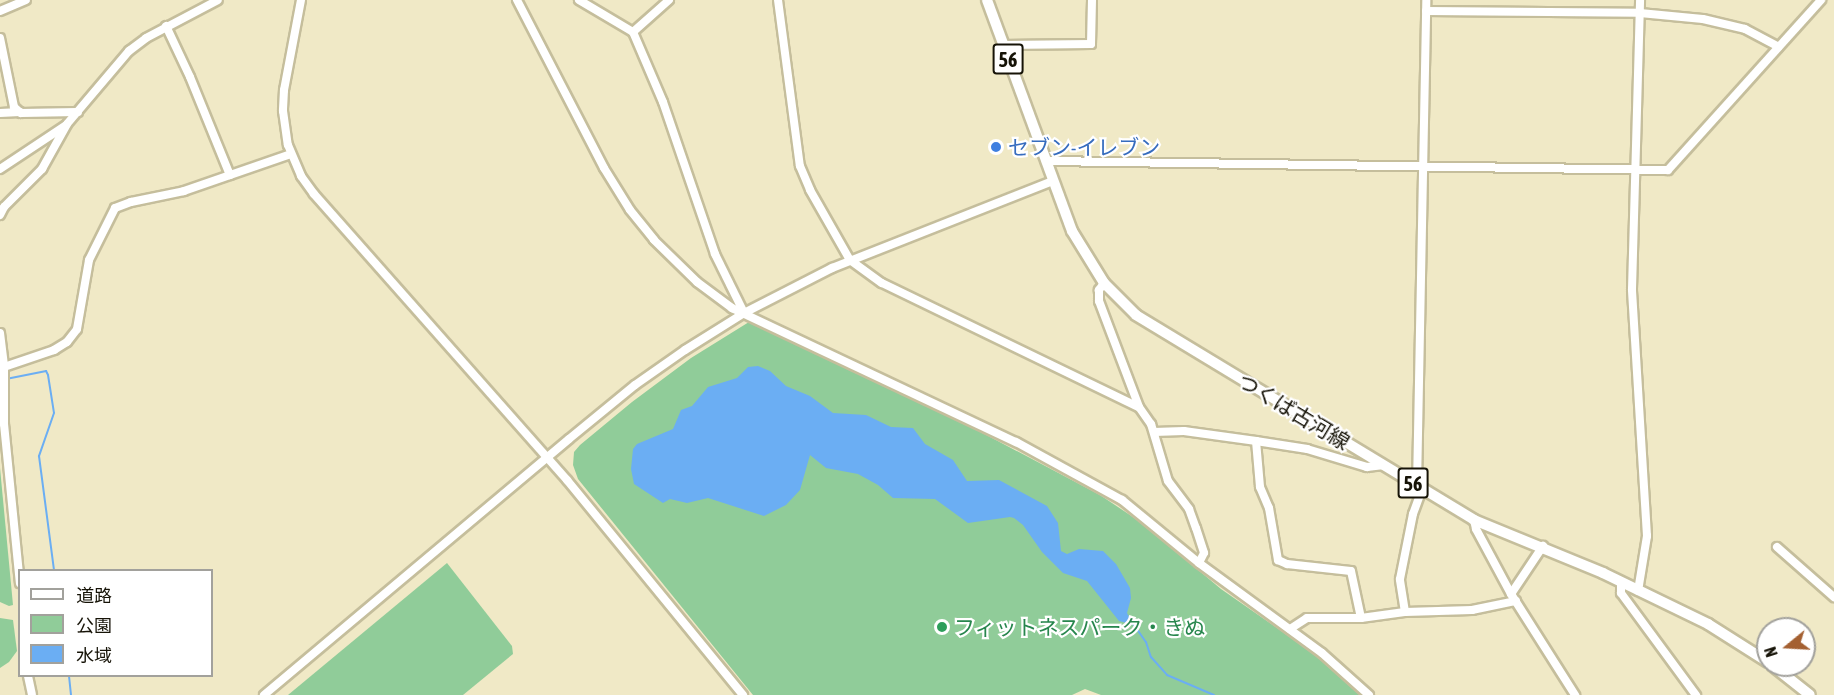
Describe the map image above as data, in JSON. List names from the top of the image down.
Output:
{
  "streets": {
    "main road": ["56", "つくば古河線"]
  },
  "places": ["セブン-イレブン", "フィットネスパーク・きぬ"],
  "legend": ["道路", "公園", "水域"],
  "north": "left"
}
